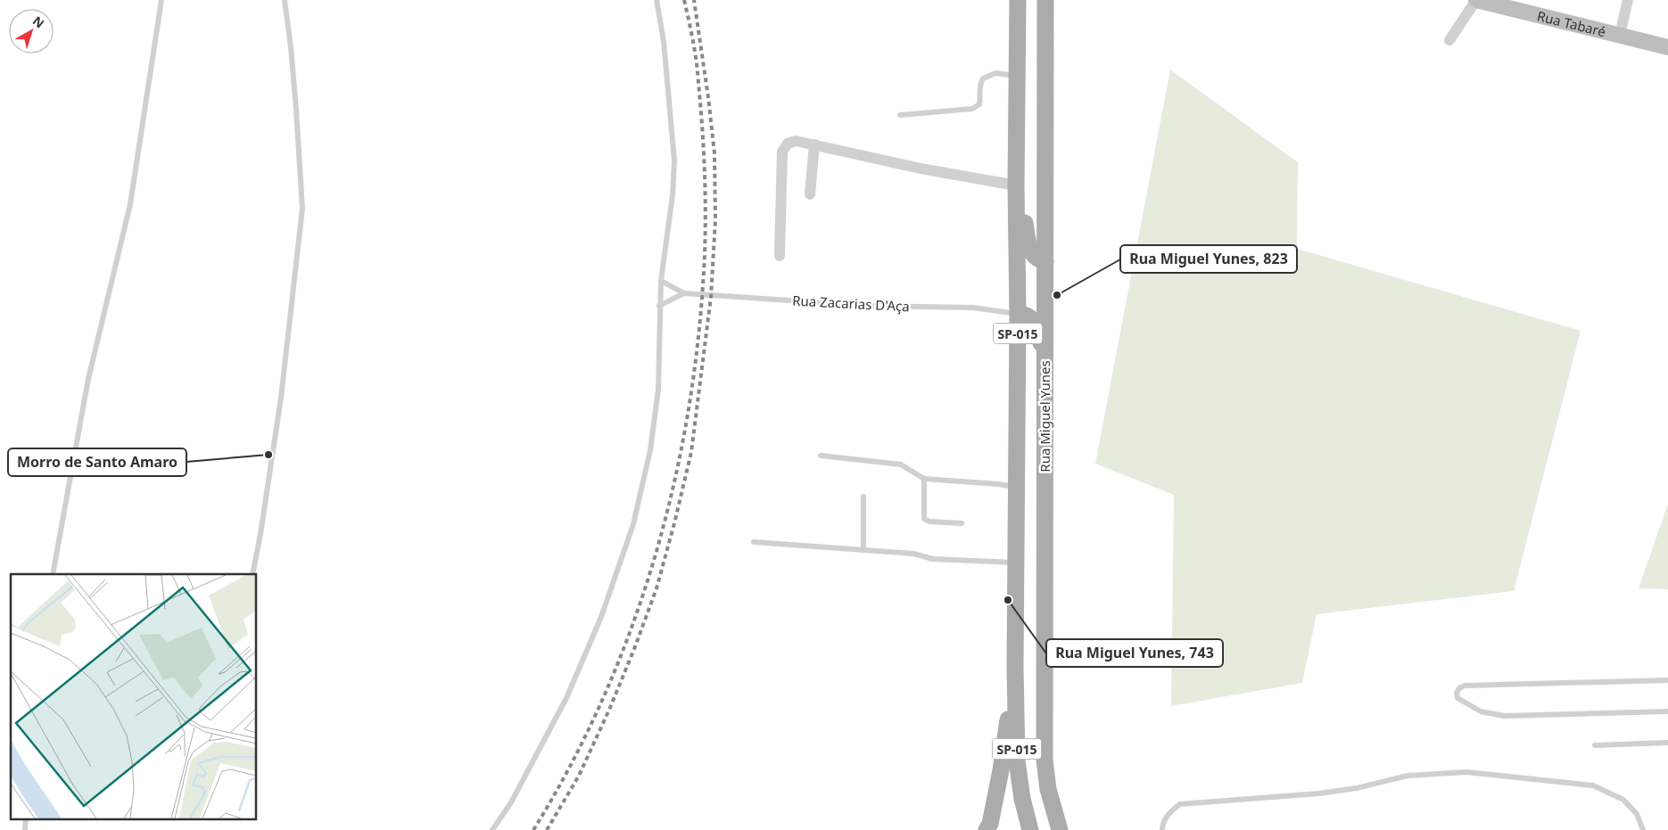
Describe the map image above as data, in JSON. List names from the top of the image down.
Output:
{
  "streets": {
    "main road": ["SP-015", "Rua Miguel Yunes"],
    "street": ["Rua Tabaré"],
    "lane": ["Rua Zacarias D'Aça"]
  },
  "crossings": [
    ["Rua Zacarias D'Aça", "Rua Miguel Yunes"]
  ],
  "places": ["Rua Miguel Yunes, 823", "Morro de Santo Amaro", "Rua Miguel Yunes, 743"],
  "north": "top right"
}
